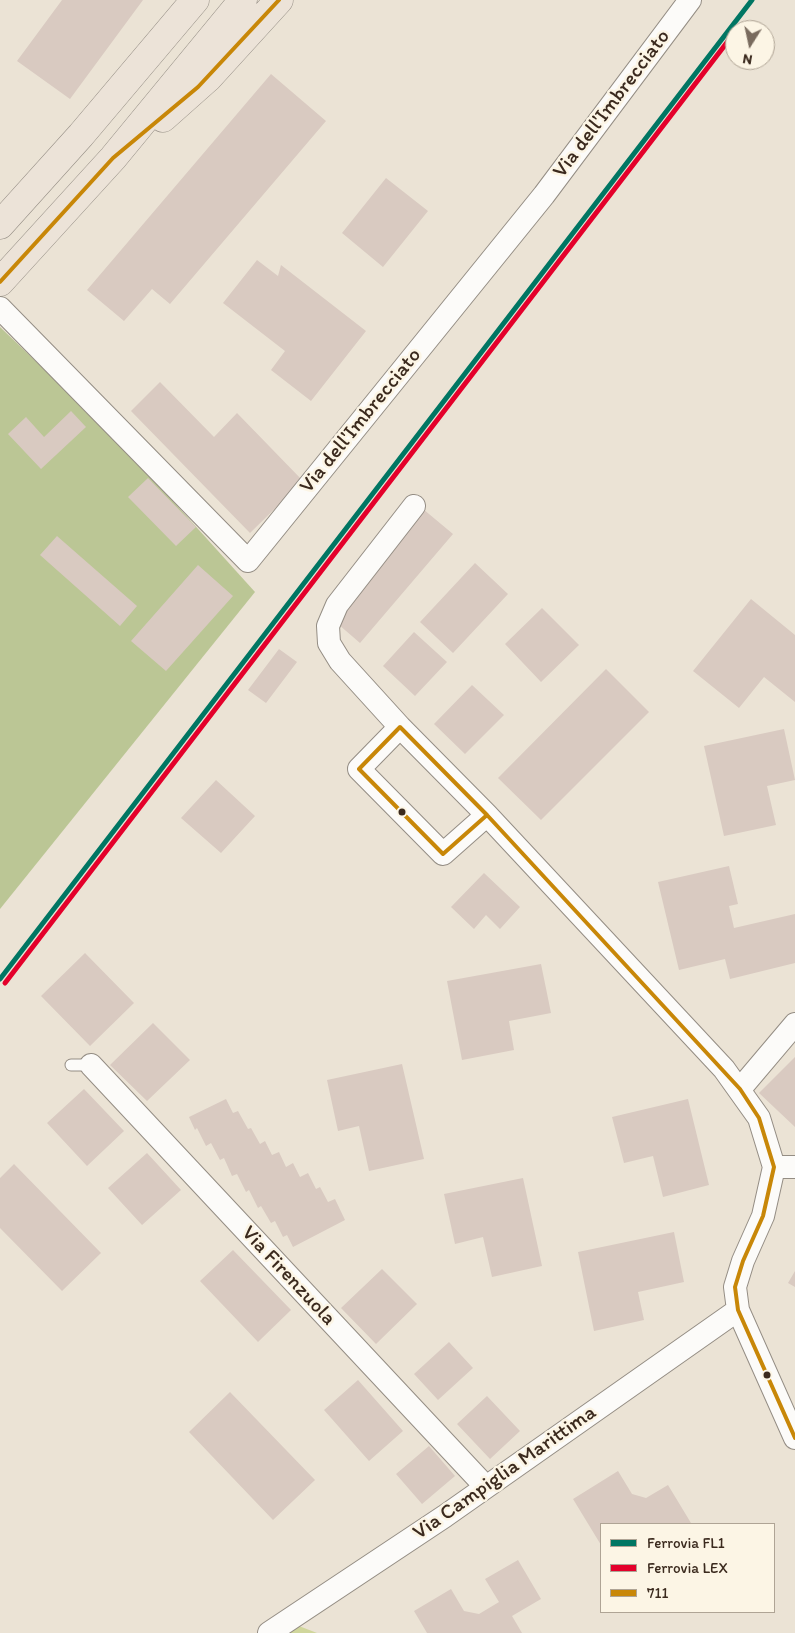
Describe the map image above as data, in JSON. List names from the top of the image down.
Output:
{
  "streets": {
    "street": ["Via dell'Imbrecciato", "Via Firenzuola", "Via Campiglia Marittima"]
  },
  "crossings": [
    ["Via Firenzuola", "Via Campiglia Marittima"]
  ],
  "lines": ["rail line FL1", "transit line 711", "rail line LEX"],
  "legend": ["Ferrovia FL1", "Ferrovia LEX", "711"],
  "north": "bottom"
}
